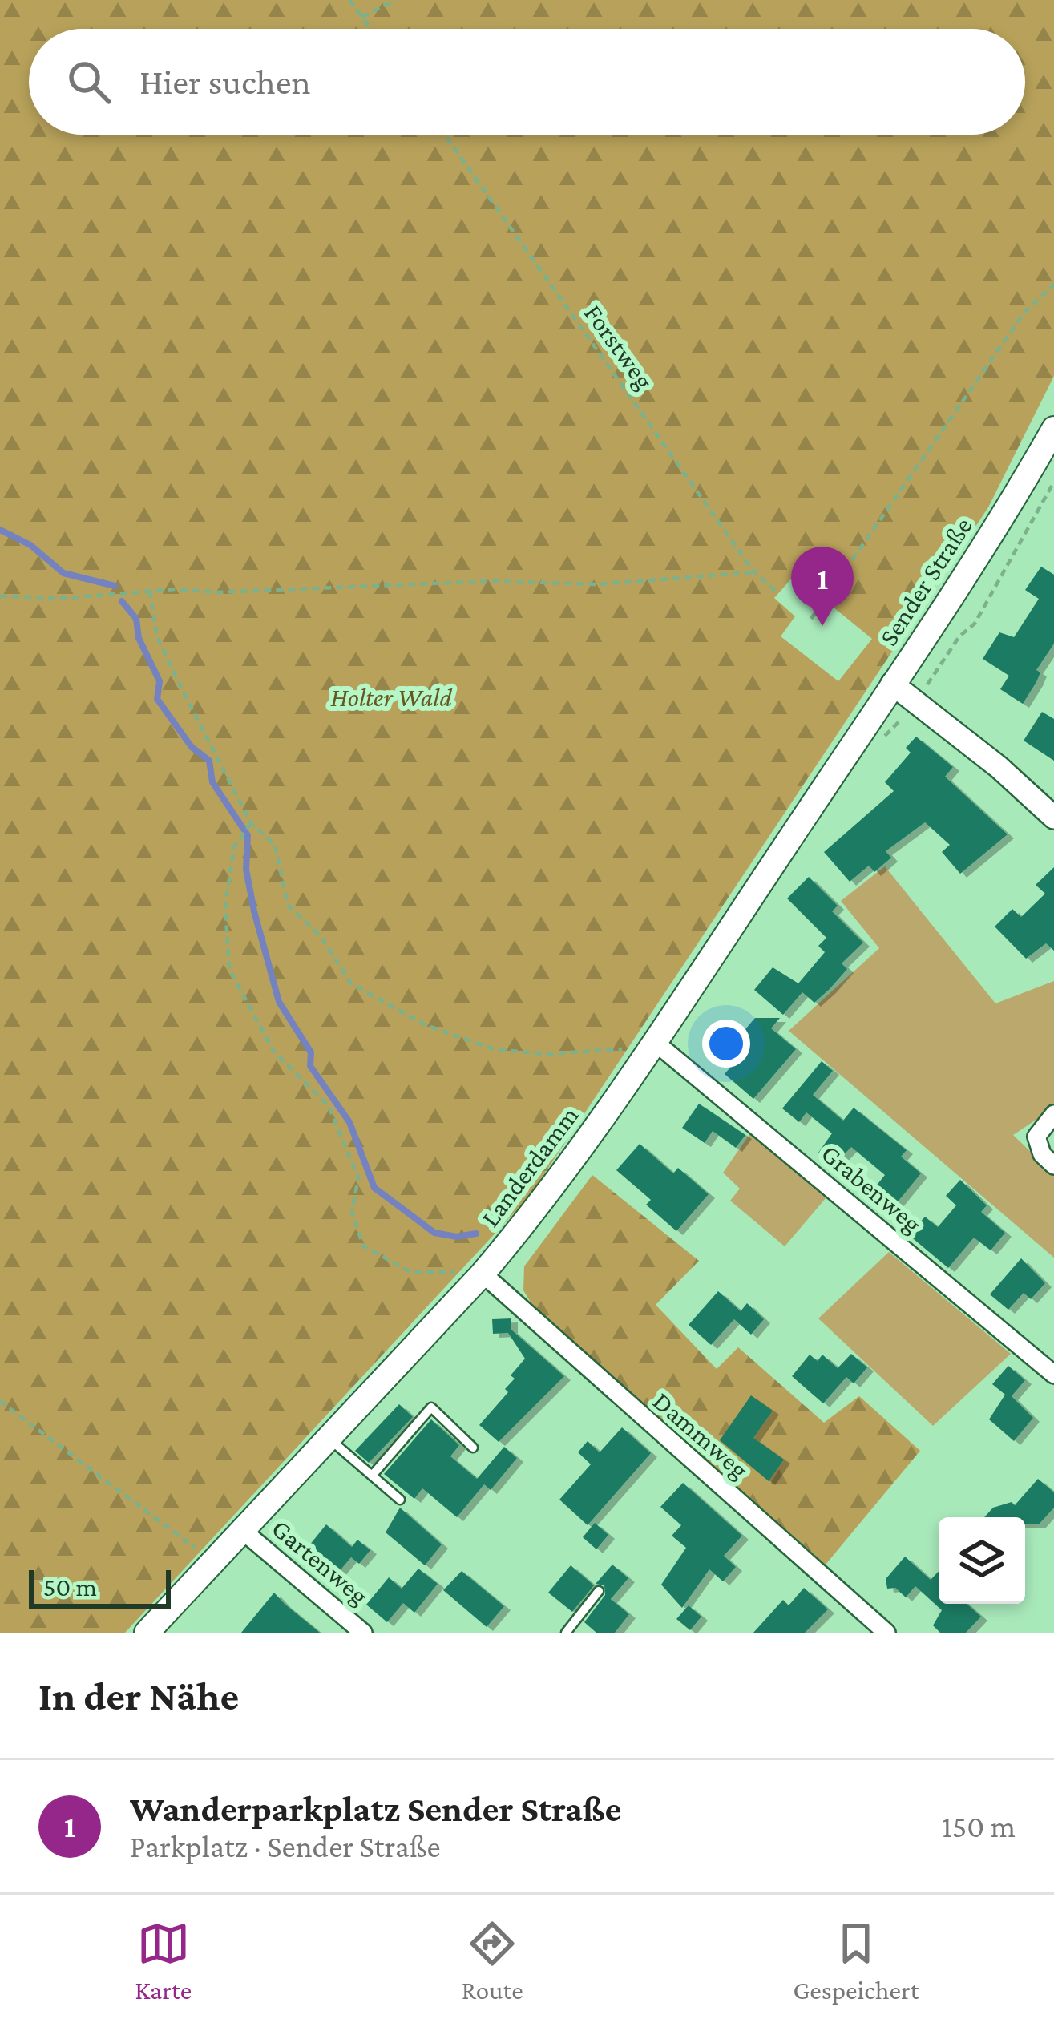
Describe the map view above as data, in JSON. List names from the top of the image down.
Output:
{
  "streets": {
    "main road": ["Sender Straße", "Landerdamm"],
    "street": ["Grabenweg", "Dammweg", "Gartenweg"],
    "path": ["Forstweg"]
  },
  "crossings": [
    ["Sender Straße", "Landerdamm"],
    ["Landerdamm", "Grabenweg"],
    ["Landerdamm", "Dammweg"],
    ["Landerdamm", "Gartenweg"]
  ],
  "parks": ["Holter Wald"],
  "scale_bar": "50 m",
  "page": {
    "search": "Hier suchen",
    "pins": "1",
    "scale": "50 m",
    "heading": "In der Nähe",
    "list": [
      {
        "mark": "1",
        "name": "Wanderparkplatz Sender Straße",
        "note": "Parkplatz · Sender Straße",
        "value": "150 m"
      }
    ],
    "nav": ["Karte", "Route", "Gespeichert"]
  }
}
